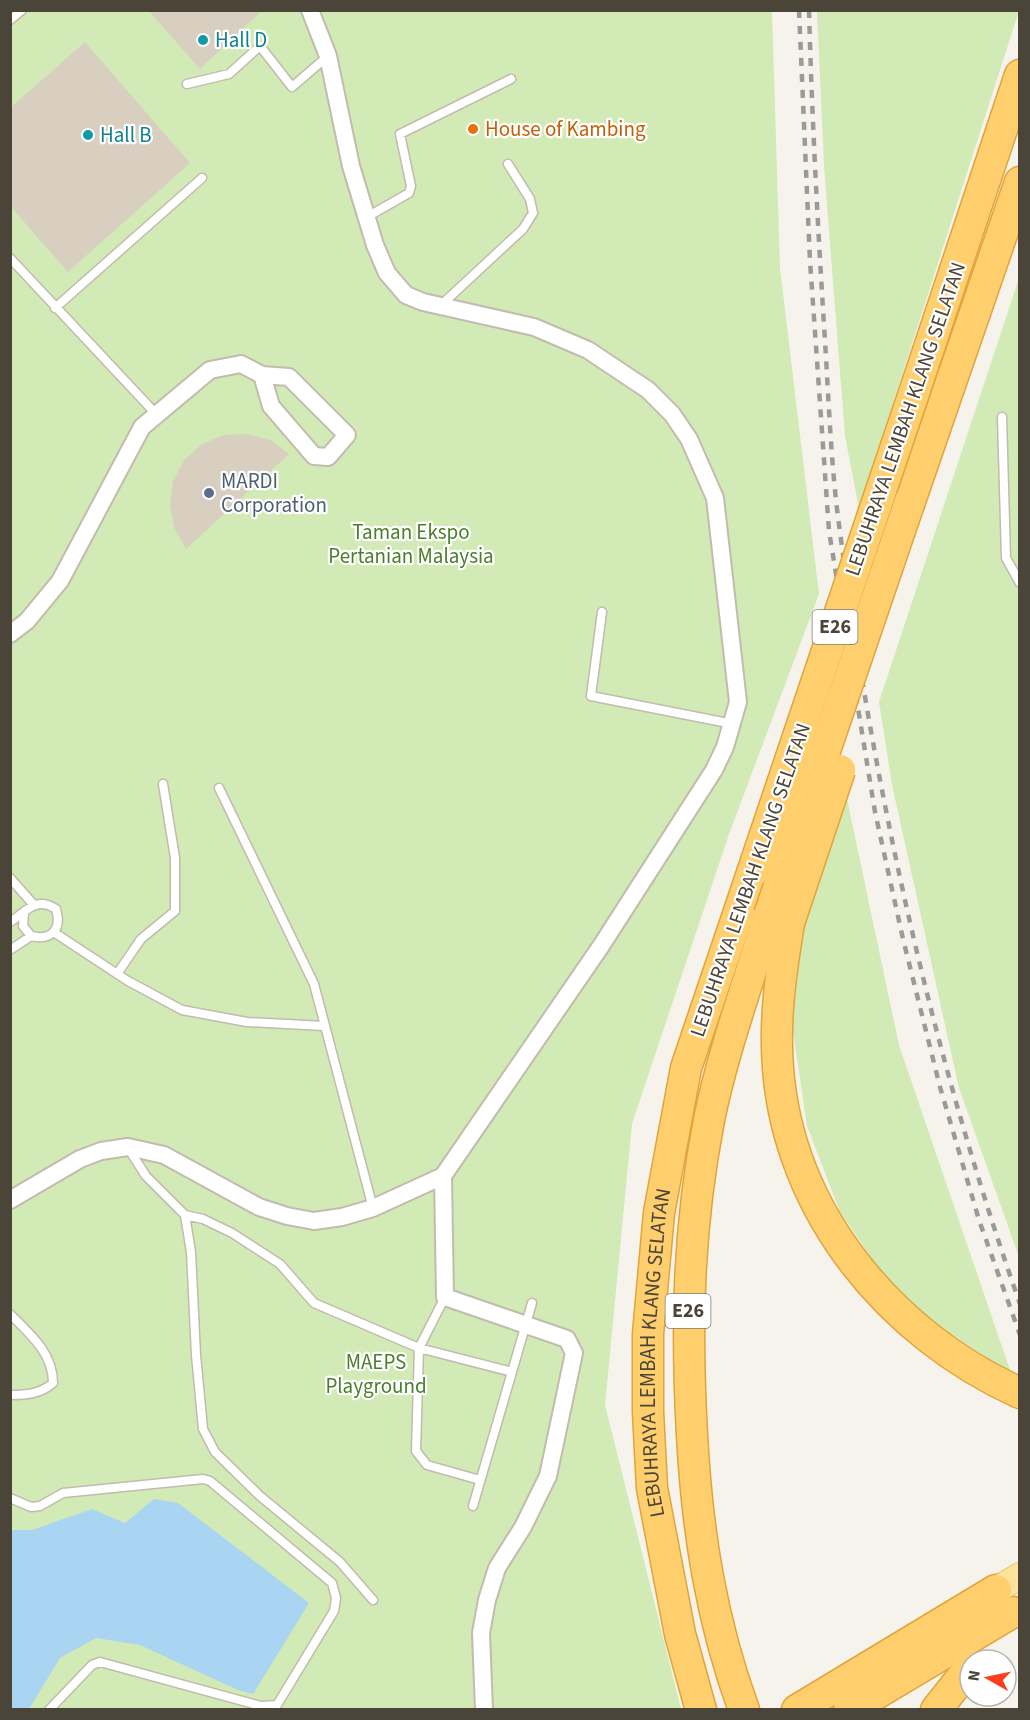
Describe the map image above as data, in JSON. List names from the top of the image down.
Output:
{
  "streets": {
    "highway": ["LEBUHRAYA LEMBAH KLANG SELATAN", "E26"]
  },
  "parks": ["Taman Ekspo Pertanian Malaysia", "MAEPS Playground"],
  "places": [
    "Hall D",
    "House of Kambing",
    "Hall B",
    "MARDI Corporation"
  ],
  "north": "left"
}
